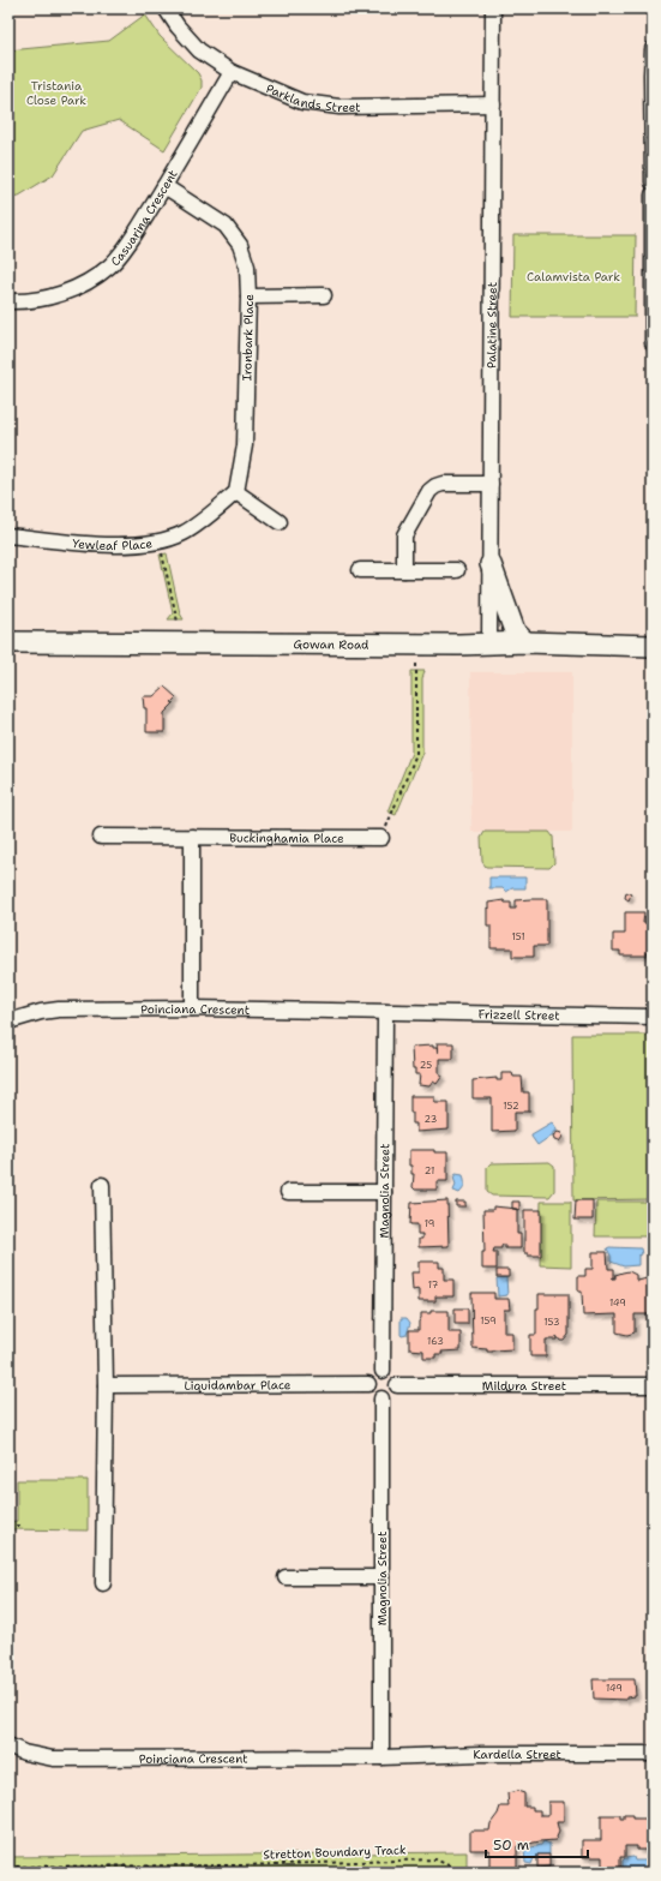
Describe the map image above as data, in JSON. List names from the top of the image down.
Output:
{
  "streets": {
    "main road": ["Gowan Road"],
    "street": [
      "Parklands Street",
      "Casuarina Crescent",
      "Palatine Street",
      "Ironbark Place",
      "Yewleaf Place",
      "Buckinghamia Place",
      "Poinciana Crescent",
      "Frizzell Street",
      "Magnolia Street",
      "Liquidambar Place",
      "Mildura Street",
      "Kardella Street"
    ],
    "path": ["Stretton Boundary Track"]
  },
  "crossings": [
    ["Parklands Street", "Casuarina Crescent"],
    ["Parklands Street", "Palatine Street"],
    ["Casuarina Crescent", "Ironbark Place"],
    ["Palatine Street", "Gowan Road"],
    ["Ironbark Place", "Yewleaf Place"],
    ["Poinciana Crescent", "Frizzell Street"],
    ["Poinciana Crescent", "Magnolia Street"],
    ["Poinciana Crescent", "Kardella Street"],
    ["Frizzell Street", "Magnolia Street"],
    ["Magnolia Street", "Liquidambar Place"],
    ["Magnolia Street", "Mildura Street"],
    ["Magnolia Street", "Kardella Street"],
    ["Liquidambar Place", "Mildura Street"]
  ],
  "parks": ["Tristania Close Park", "Calamvista Park"],
  "house_numbers": [
    "151",
    "25",
    "152",
    "23",
    "21",
    "19",
    "17",
    "149",
    "159",
    "153",
    "163",
    "149"
  ],
  "scale_bar": "50 m"
}
